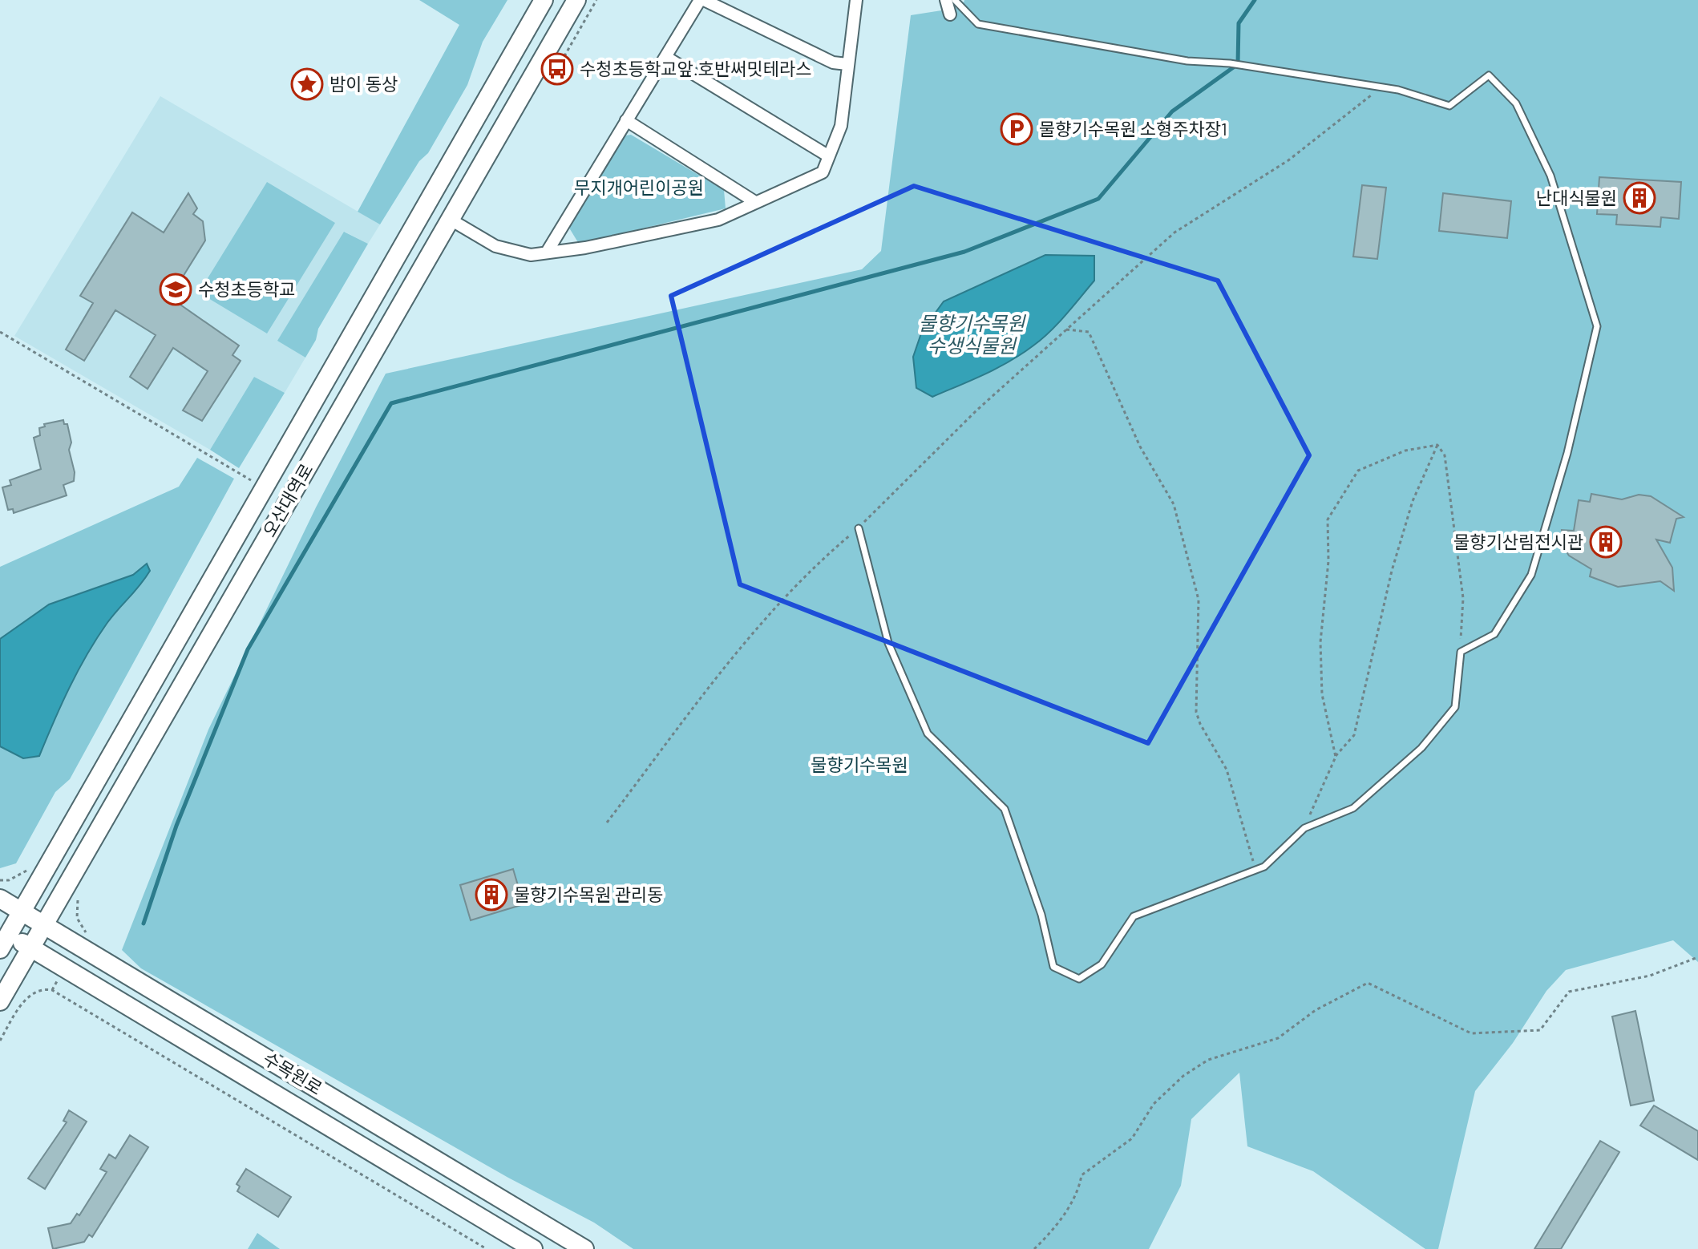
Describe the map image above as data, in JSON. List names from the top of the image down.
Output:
{
  "streets": {
    "main road": ["오산대역로", "수목원로"]
  },
  "crossings": [
    ["오산대역로", "수목원로"]
  ],
  "water": ["물향기수목원 수생식물원"],
  "parks": ["무지개어린이공원", "물향기수목원"],
  "places": {
    "bus stop": ["수청초등학교앞.호반써밋테라스"],
    "place": ["밤이 동상"],
    "parking": ["물향기수목원 소형주차장1"],
    "building": ["난대식물원", "물향기산림전시관", "물향기수목원 관리동"],
    "school or university": ["수청초등학교"]
  }
}
